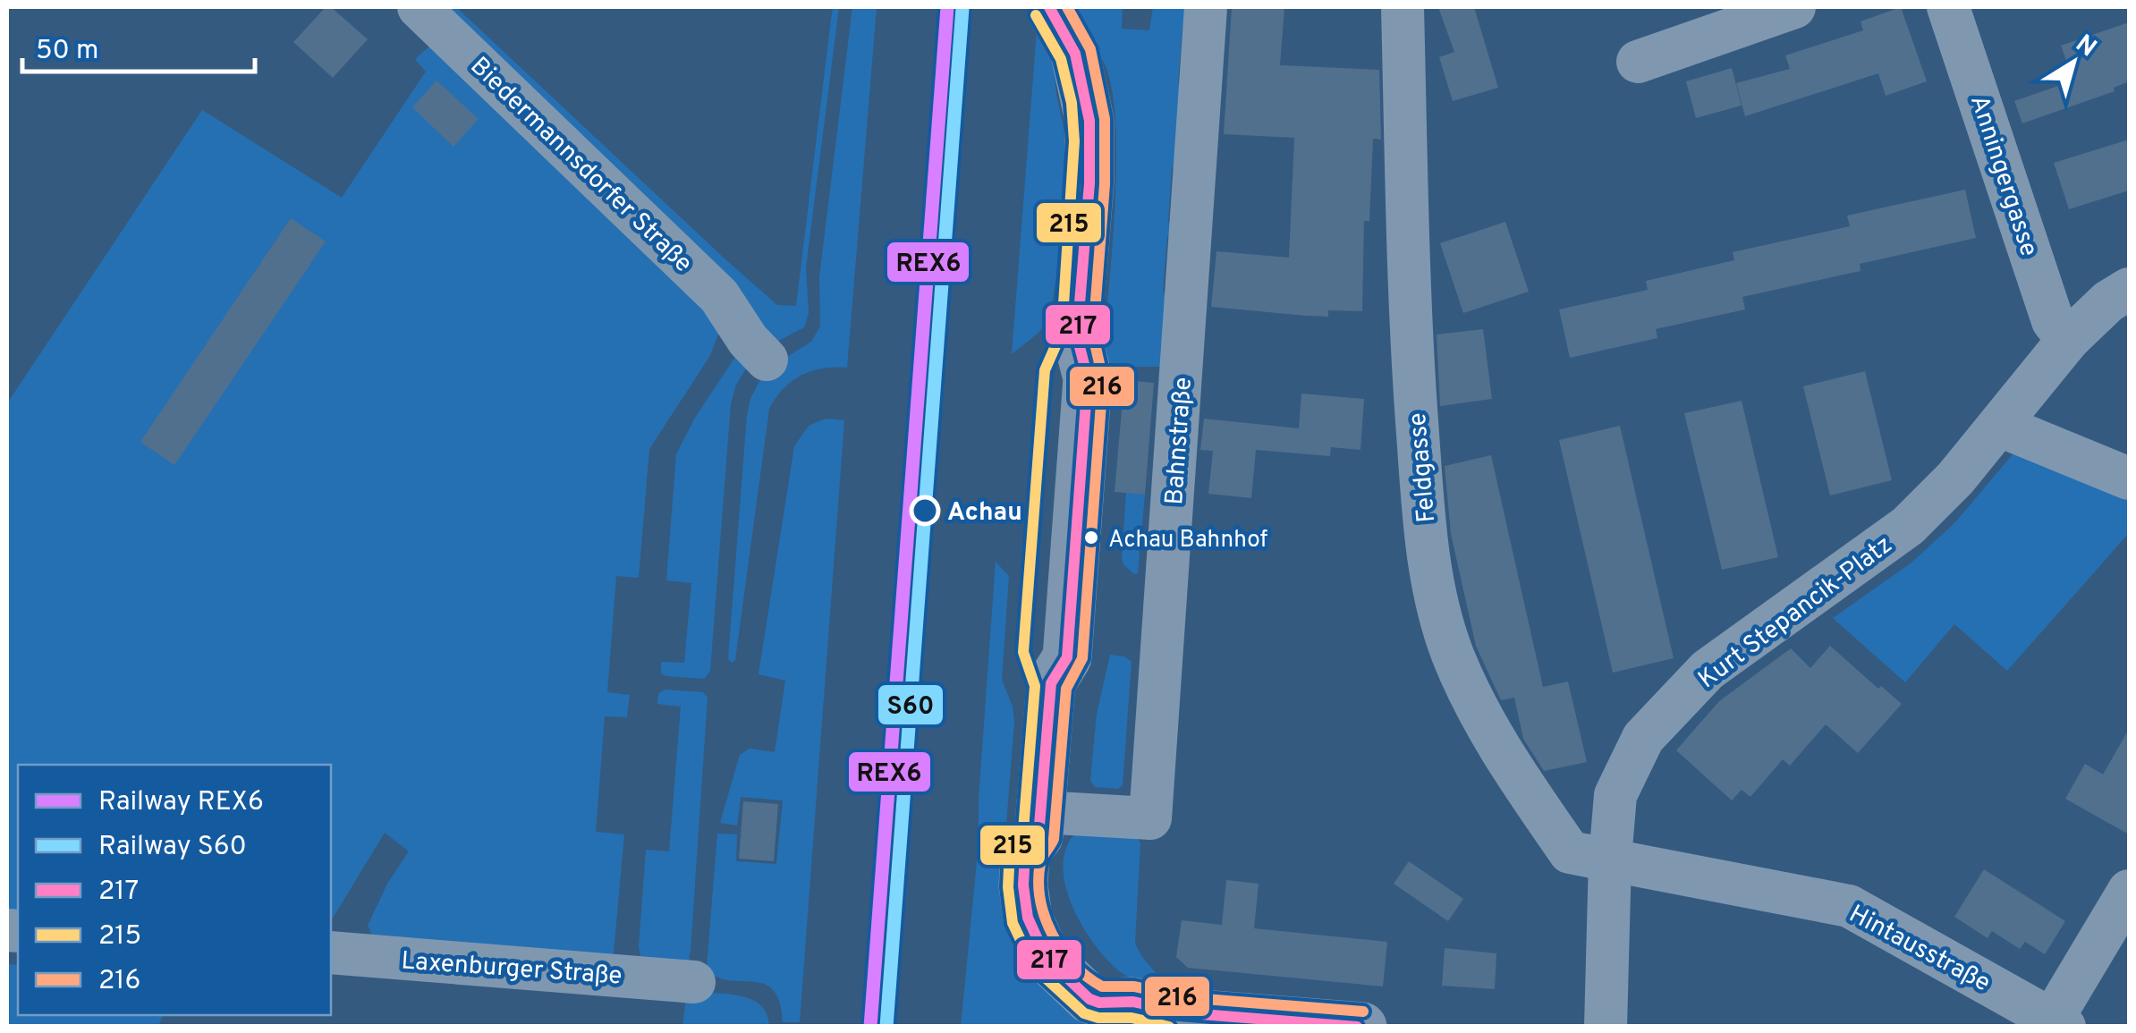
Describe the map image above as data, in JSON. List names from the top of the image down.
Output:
{
  "streets": {
    "street": [
      "Biedermannsdorfer Straße",
      "Anningergasse",
      "Bahnstraße",
      "Feldgasse",
      "Kurt Stepancik-Platz",
      "Hintausstraße",
      "Laxenburger Straße"
    ]
  },
  "crossings": [
    ["Anningergasse", "Kurt Stepancik-Platz"],
    ["Feldgasse", "Kurt Stepancik-Platz"],
    ["Feldgasse", "Hintausstraße"],
    ["Kurt Stepancik-Platz", "Hintausstraße"]
  ],
  "places": ["Achau", "Achau Bahnhof"],
  "lines": [
    "rail line REX6",
    "transit line 217",
    "transit line 216",
    "rail line S60",
    "transit line 215"
  ],
  "legend": [
    "Railway REX6",
    "Railway S60",
    "217",
    "215",
    "216"
  ],
  "scale_bar": "50 m",
  "north": "top right"
}
